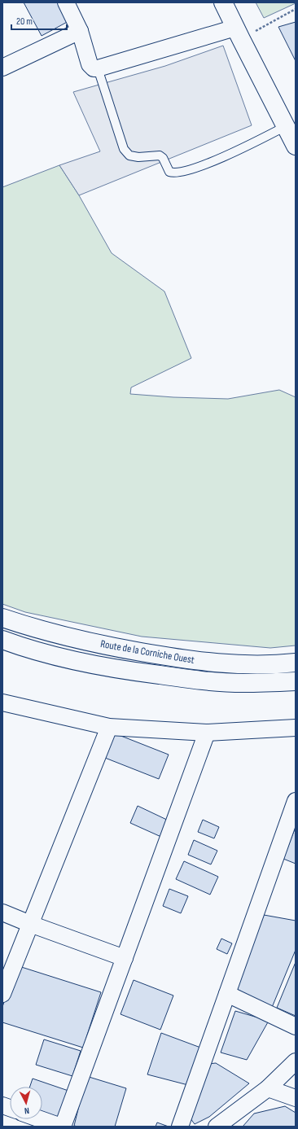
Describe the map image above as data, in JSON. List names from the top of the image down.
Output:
{
  "streets": {
    "main road": ["Route de la Corniche Ouest"]
  },
  "scale_bar": "20 m",
  "north": "bottom"
}
